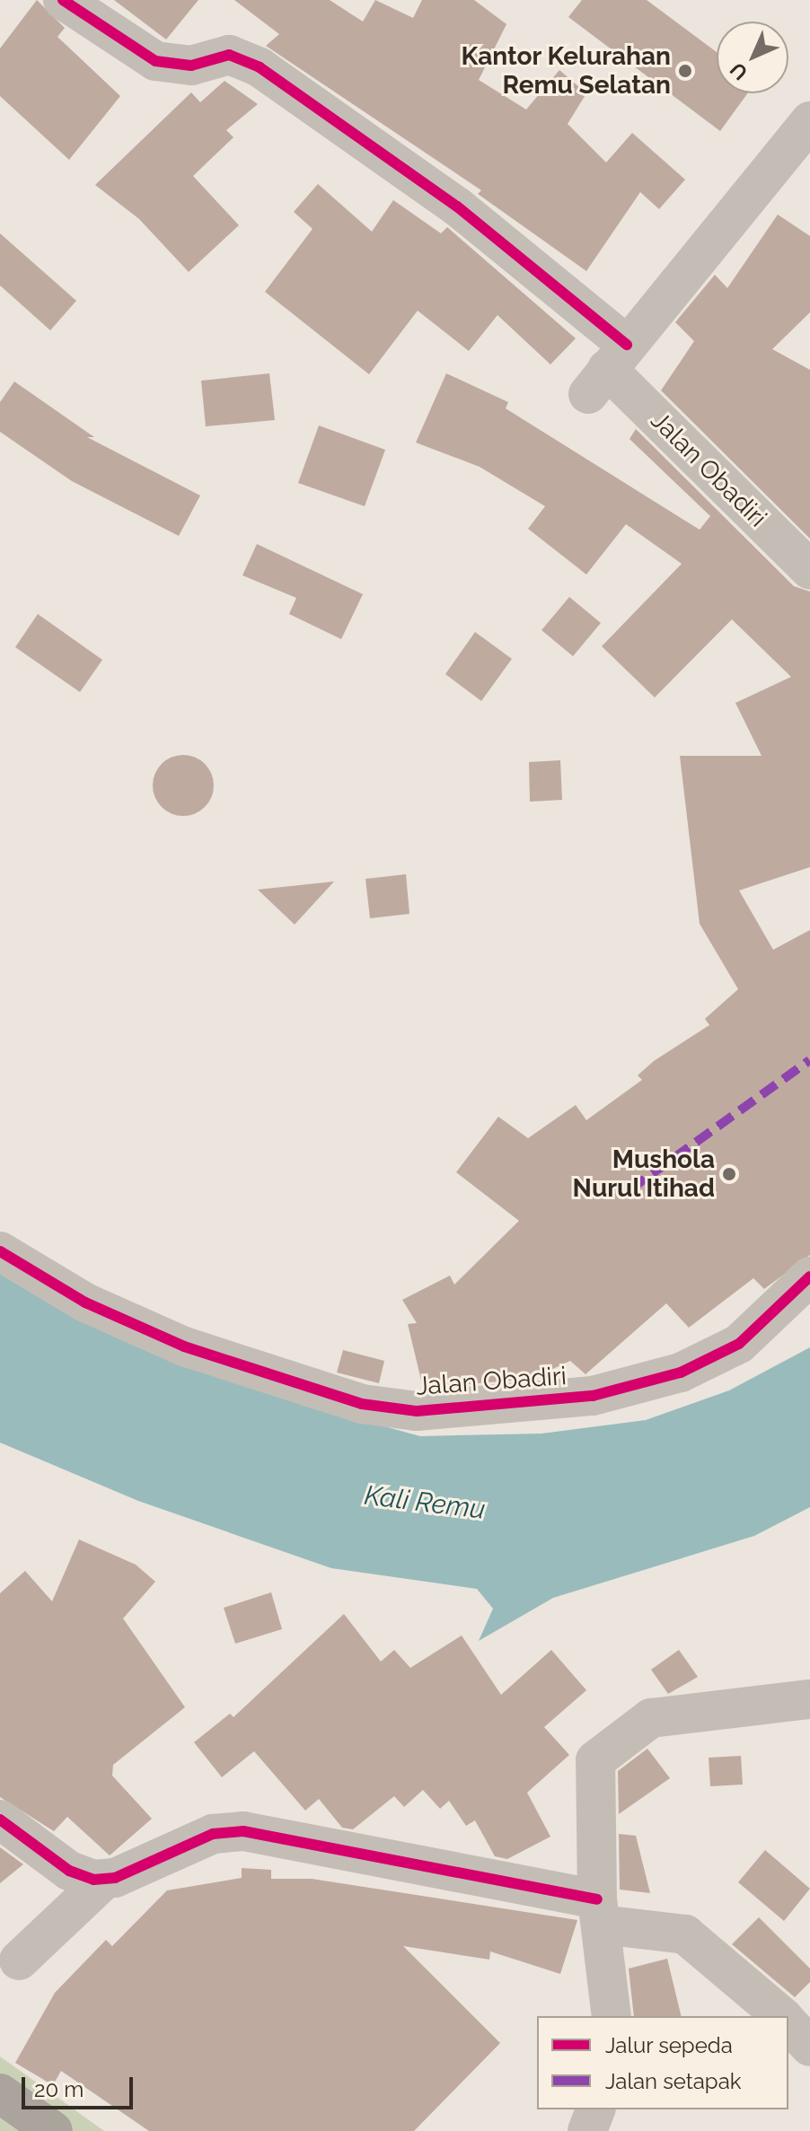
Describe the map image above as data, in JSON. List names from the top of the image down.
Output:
{
  "streets": {
    "street": ["Jalan Obadiri"]
  },
  "water": ["Kali Remu"],
  "places": ["Kantor Kelurahan Remu Selatan", "Mushola Nurul Itihad"],
  "legend": ["Jalur sepeda", "Jalan setapak"],
  "scale_bar": "20 m",
  "north": "bottom left"
}
